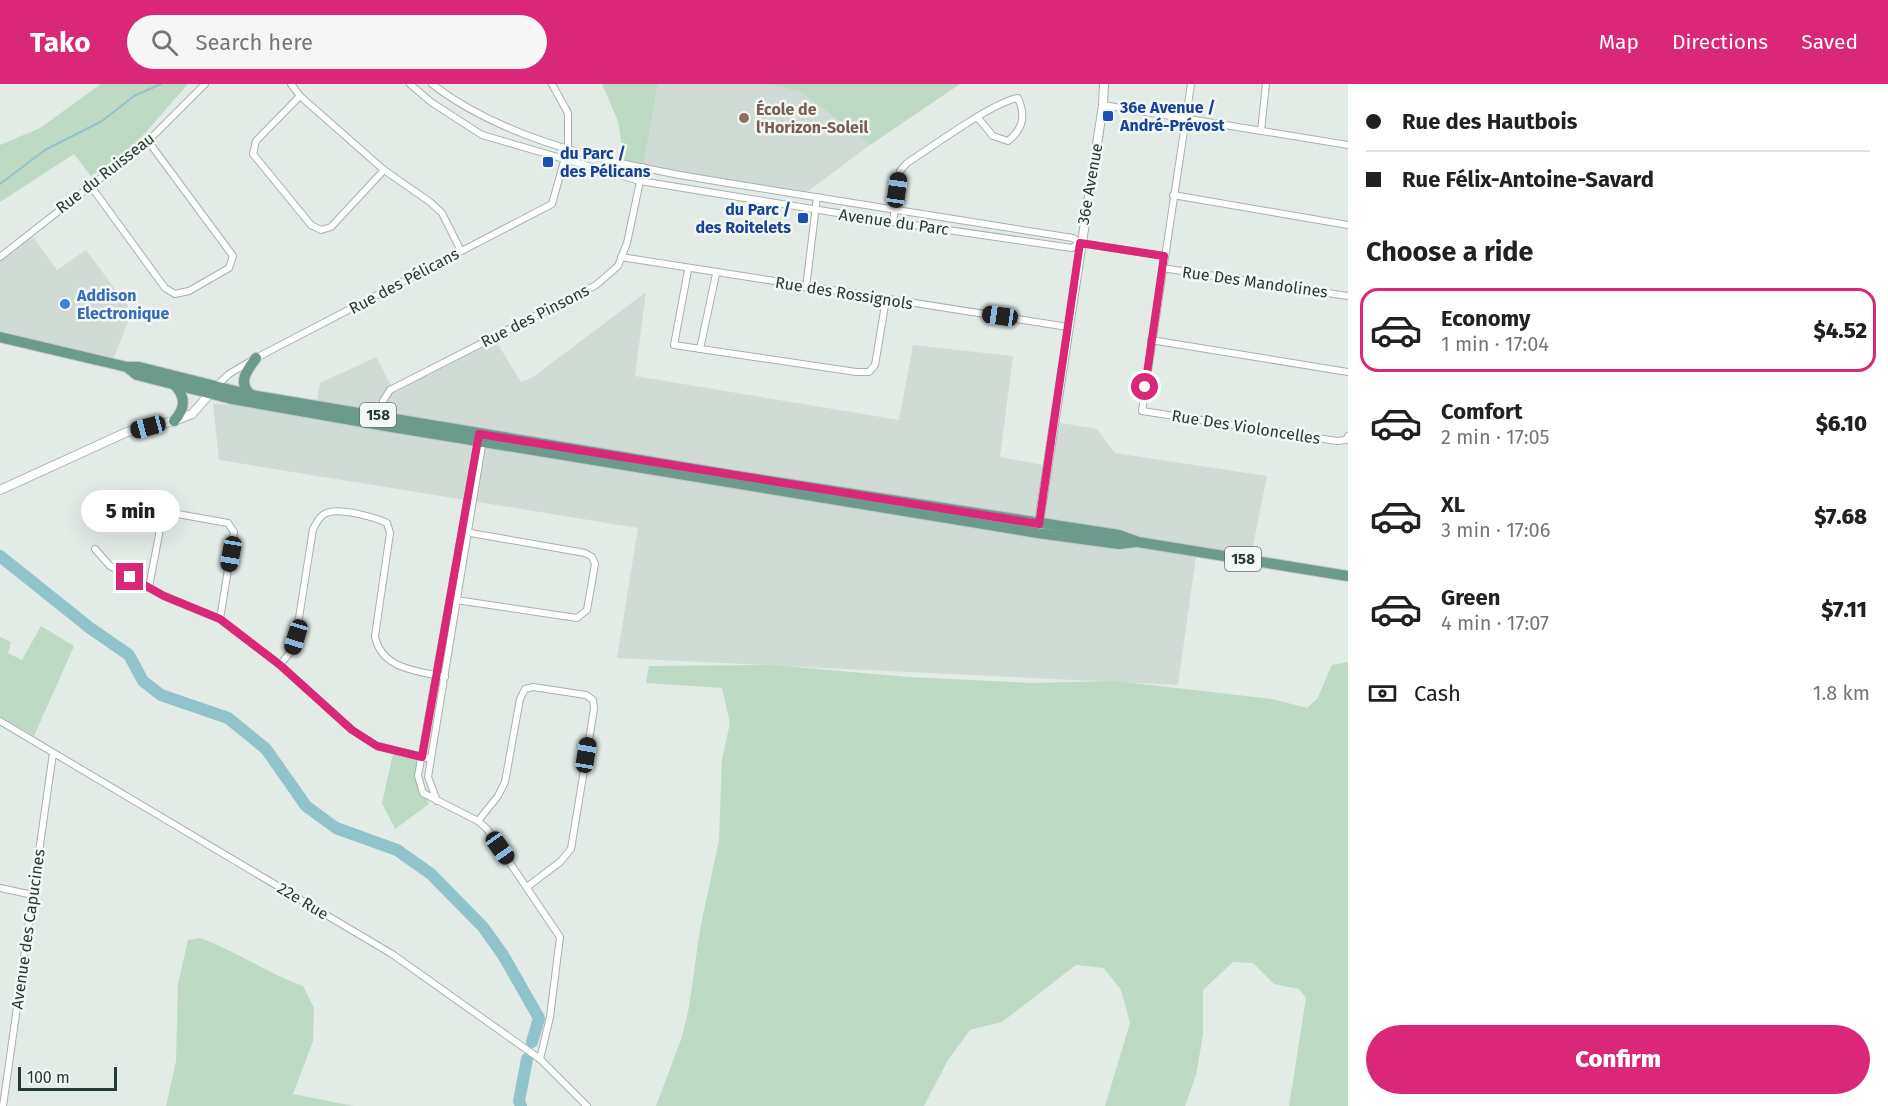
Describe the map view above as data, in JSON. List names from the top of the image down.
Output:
{
  "streets": {
    "main road": ["158"],
    "street": [
      "Rue du Ruisseau",
      "36e Avenue",
      "Avenue du Parc",
      "Rue des Pélicans",
      "Rue Des Mandolines",
      "Rue des Rossignols",
      "Rue des Pinsons",
      "Rue Des Violoncelles",
      "22e Rue",
      "Avenue des Capucines"
    ]
  },
  "crossings": [
    ["36e Avenue", "Avenue du Parc"],
    ["36e Avenue", "Rue des Rossignols"],
    ["36e Avenue", "158"],
    ["Avenue du Parc", "Rue des Pélicans"],
    ["Avenue du Parc", "Rue des Pinsons"],
    ["Rue des Pélicans", "158"],
    ["Rue des Rossignols", "Rue des Pinsons"],
    ["Rue des Pinsons", "158"],
    ["22e Rue", "Avenue des Capucines"]
  ],
  "places": {
    "transit": ["36e Avenue / André-Prévost", "du Parc / des Pélicans", "du Parc / des Roitelets"],
    "other": ["École de l'Horizon-Soleil", "Addison Electronique"]
  },
  "scale_bar": "100 m",
  "page": {
    "header": "Tako",
    "search": "Search here",
    "nav": ["Map", "Directions", "Saved"],
    "banner": ["Rue des Hautbois", "Rue Félix-Antoine-Savard"],
    "heading": "Choose a ride",
    "list": [
      {
        "name": "Economy",
        "note": "1 min · 17:04",
        "value": "$4.52"
      },
      {
        "name": "Comfort",
        "note": "2 min · 17:05",
        "value": "$6.10"
      },
      {
        "name": "XL",
        "note": "3 min · 17:06",
        "value": "$7.68"
      },
      {
        "name": "Green",
        "note": "4 min · 17:07",
        "value": "$7.11"
      }
    ],
    "bubble": "5 min",
    "pay": ["Cash", "1.8 km"],
    "buttons": "Confirm",
    "scale": "100 m"
  }
}
